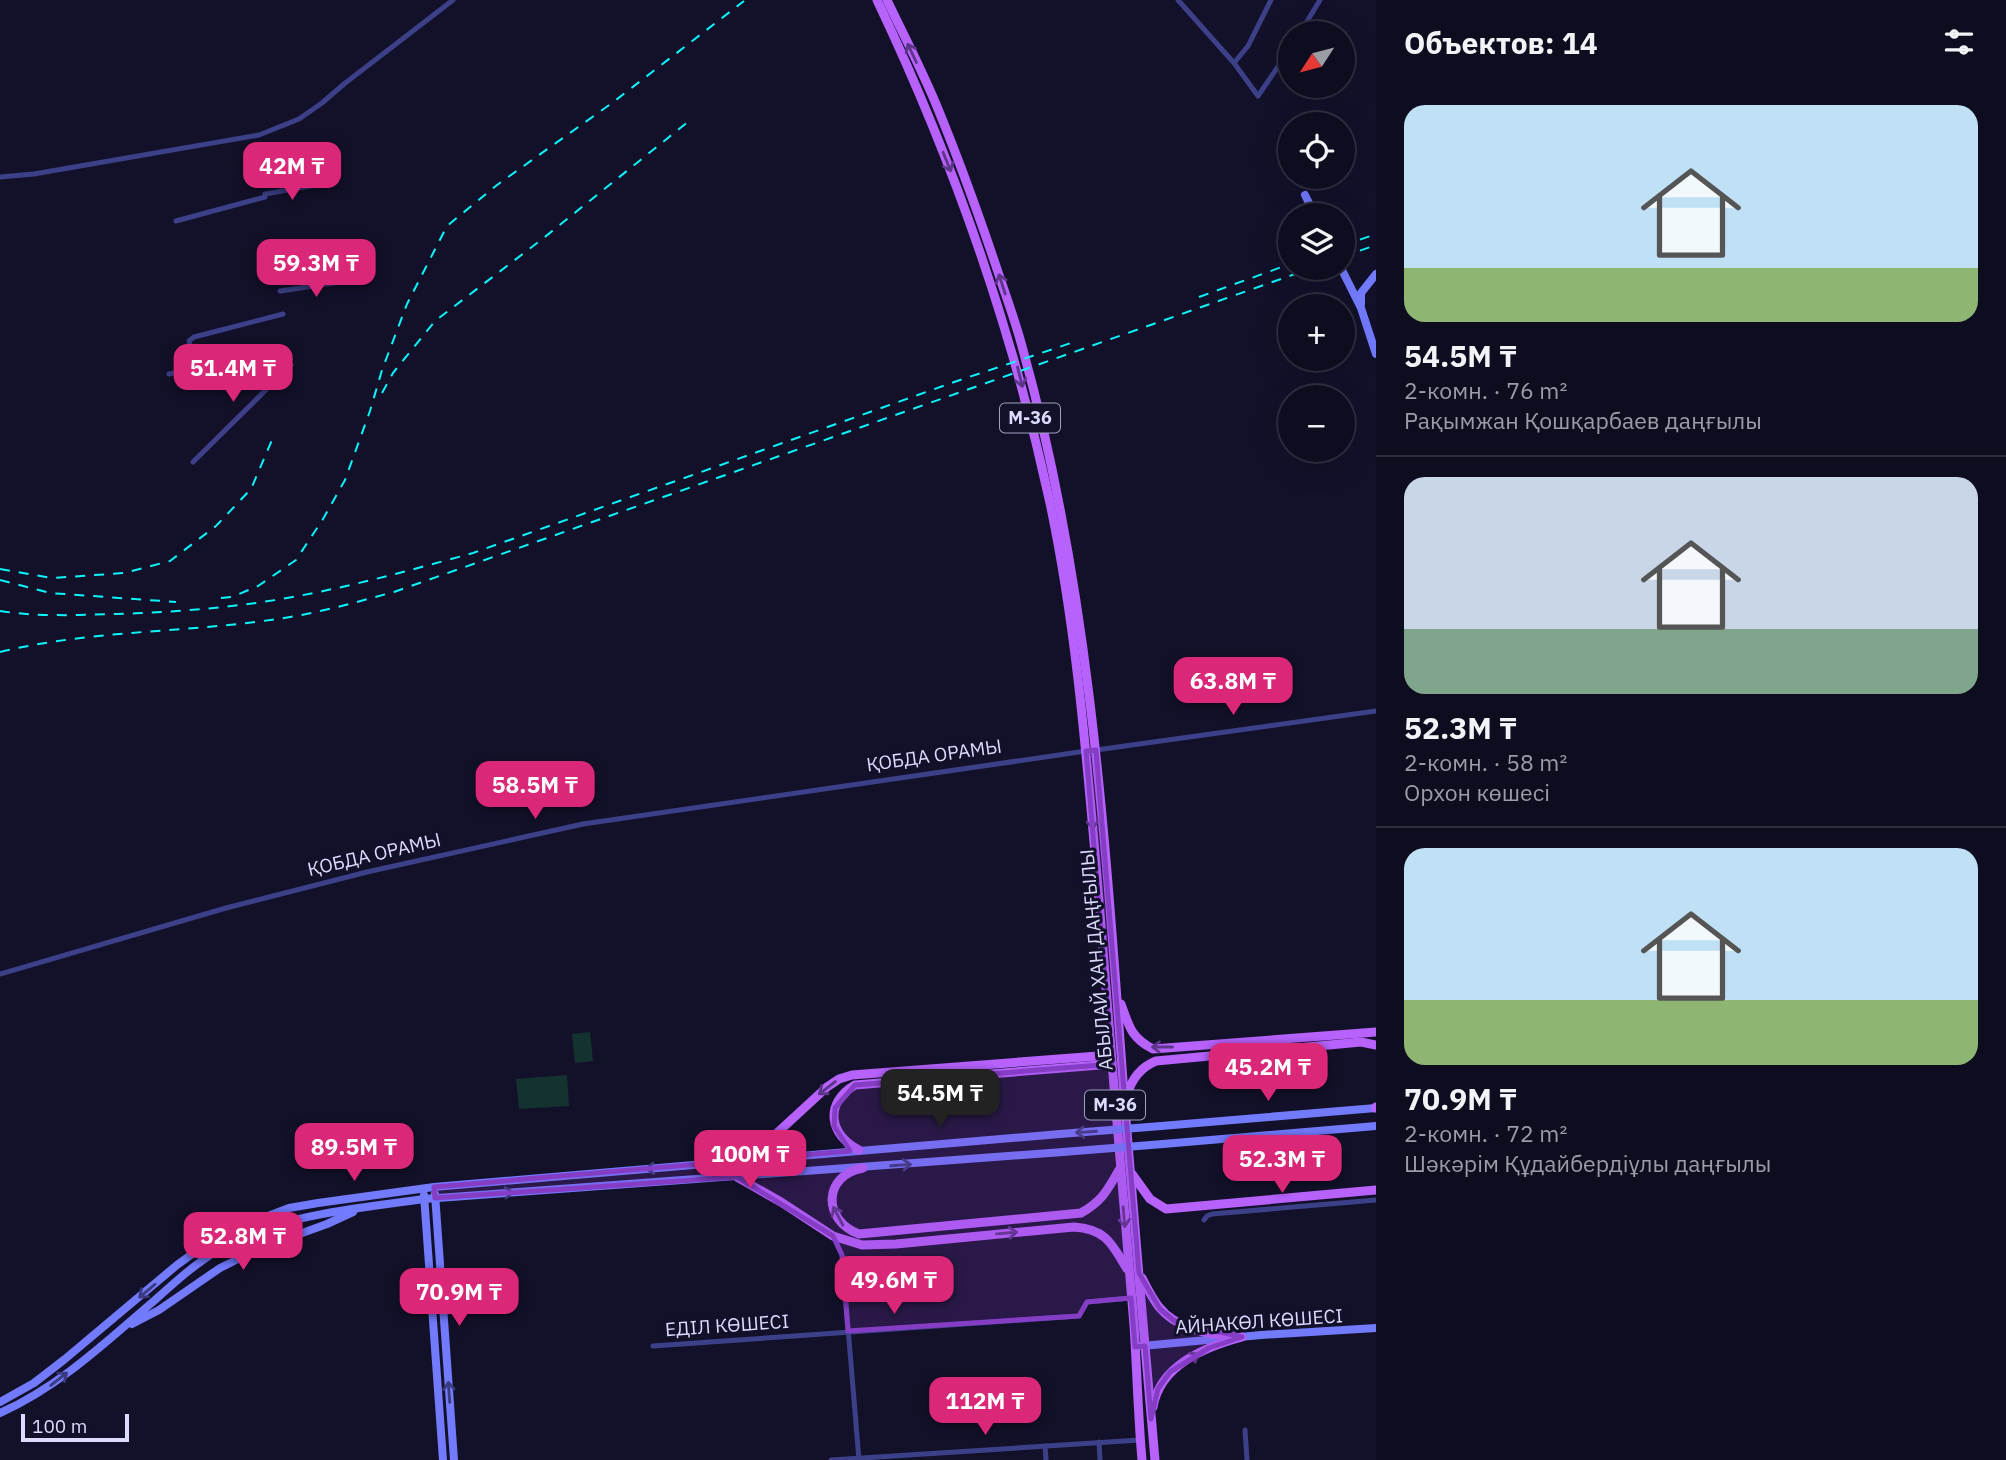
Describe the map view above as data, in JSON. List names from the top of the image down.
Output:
{
  "streets": {
    "main road": ["M-36", "АБЫЛАЙ ХАН ДАҢҒЫЛЫ", "АЙНАКӨЛ КӨШЕСІ"],
    "street": ["ҚОБДА ОРАМЫ", "ЕДІЛ КӨШЕСІ"]
  },
  "crossings": [
    ["M-36", "ҚОБДА ОРАМЫ"],
    ["M-36", "АБЫЛАЙ ХАН ДАҢҒЫЛЫ"],
    ["ҚОБДА ОРАМЫ", "АБЫЛАЙ ХАН ДАҢҒЫЛЫ"],
    ["АБЫЛАЙ ХАН ДАҢҒЫЛЫ", "АЙНАКӨЛ КӨШЕСІ"],
    ["АБЫЛАЙ ХАН ДАҢҒЫЛЫ", "ЕДІЛ КӨШЕСІ"]
  ],
  "scale_bar": "100 m",
  "north": "bottom left",
  "page": {
    "heading": "Объектов: 14",
    "map_buttons": ["+", "−"],
    "list": [
      {
        "name": "54.5M ₸",
        "note": "2-комн. · 76 m² · Рақымжан Қошқарбаев даңғылы"
      },
      {
        "name": "52.3M ₸",
        "note": "2-комн. · 58 m² · Орхон көшесі"
      },
      {
        "name": "70.9M ₸",
        "note": "2-комн. · 72 m² · Шәкәрім Құдайбердіұлы даңғылы"
      }
    ],
    "price": [
      "42M ₸",
      "59.3M ₸",
      "51.4M ₸",
      "63.8M ₸",
      "58.5M ₸",
      "45.2M ₸",
      "54.5M ₸",
      "89.5M ₸",
      "100M ₸",
      "52.3M ₸",
      "52.8M ₸",
      "49.6M ₸",
      "70.9M ₸",
      "112M ₸"
    ],
    "scale": "100 m"
  }
}
